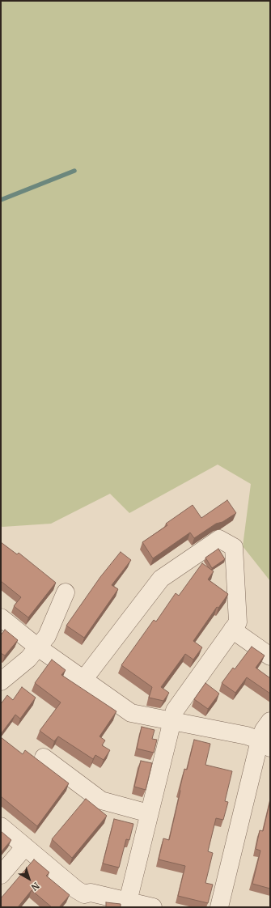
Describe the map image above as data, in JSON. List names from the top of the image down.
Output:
{
  "north": "bottom right"
}
